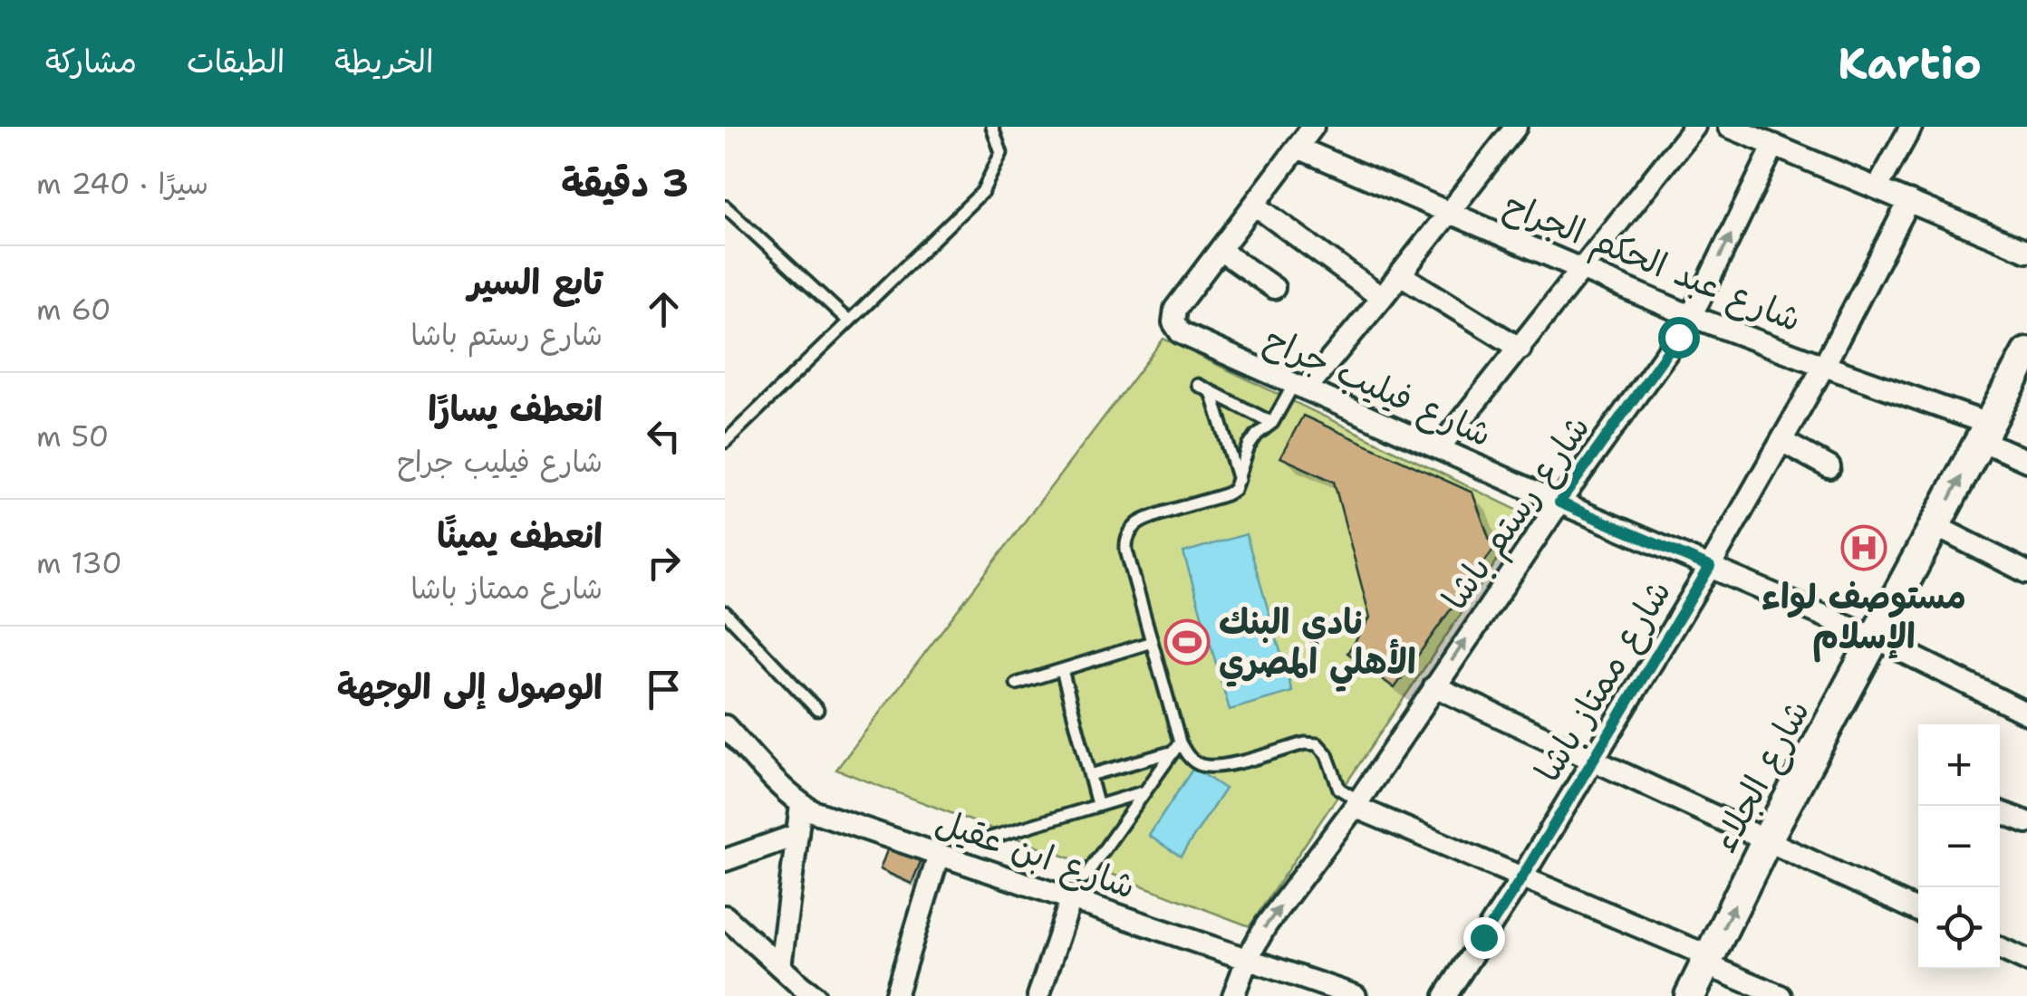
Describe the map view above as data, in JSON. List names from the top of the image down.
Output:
{
  "streets": {
    "main road": ["شارع الجلاء"],
    "street": [
      "شارع عبد الحكم الجراح",
      "شارع فيليب جراح",
      "شارع رستم باشا",
      "شارع ممتاز باشا",
      "شارع ابن عقيل"
    ]
  },
  "crossings": [
    ["شارع عبد الحكم الجراح", "شارع رستم باشا"],
    ["شارع عبد الحكم الجراح", "شارع ممتاز باشا"],
    ["شارع عبد الحكم الجراح", "شارع الجلاء"],
    ["شارع فيليب جراح", "شارع رستم باشا"],
    ["شارع فيليب جراح", "شارع ممتاز باشا"],
    ["شارع فيليب جراح", "شارع الجلاء"],
    ["شارع رستم باشا", "شارع ابن عقيل"]
  ],
  "places": {
    "hospital": ["مستوصف لواء الإسلام"],
    "sports": ["نادي البنك الأهلي المصري"]
  },
  "page": {
    "header": "Kartio",
    "nav": ["الخريطة", "الطبقات", "مشاركة"],
    "heading": ["3 دقيقة", "سيرًا · 240 m"],
    "list": [
      ["تابع السير", "شارع رستم باشا", "60 m"],
      ["انعطف يسارًا", "شارع فيليب جراح", "50 m"],
      ["انعطف يمينًا", "شارع ممتاز باشا", "130 m"],
      "الوصول إلى الوجهة"
    ],
    "map_buttons": ["+", "−"]
  }
}
